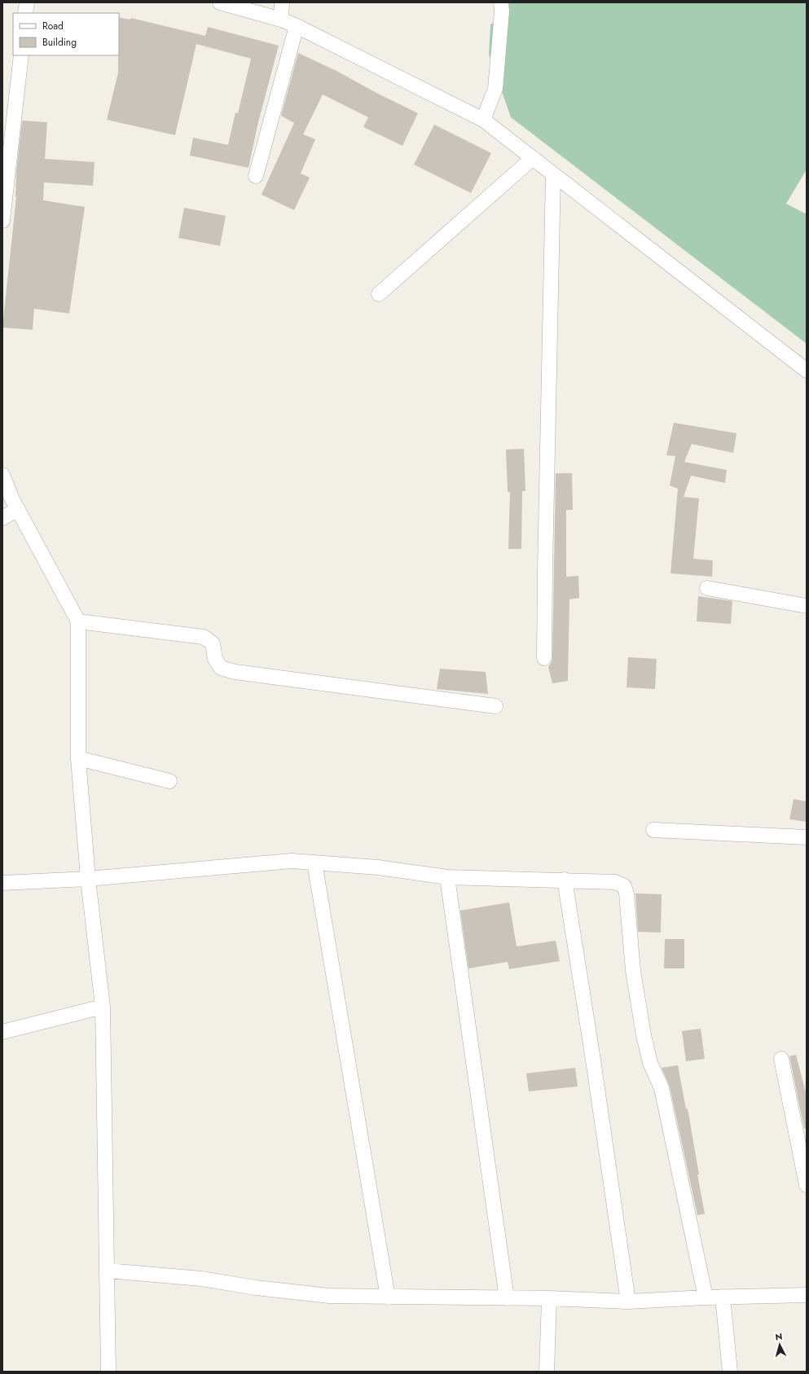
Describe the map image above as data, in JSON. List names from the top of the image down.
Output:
{
  "legend": ["Road", "Building"],
  "north": "top"
}
